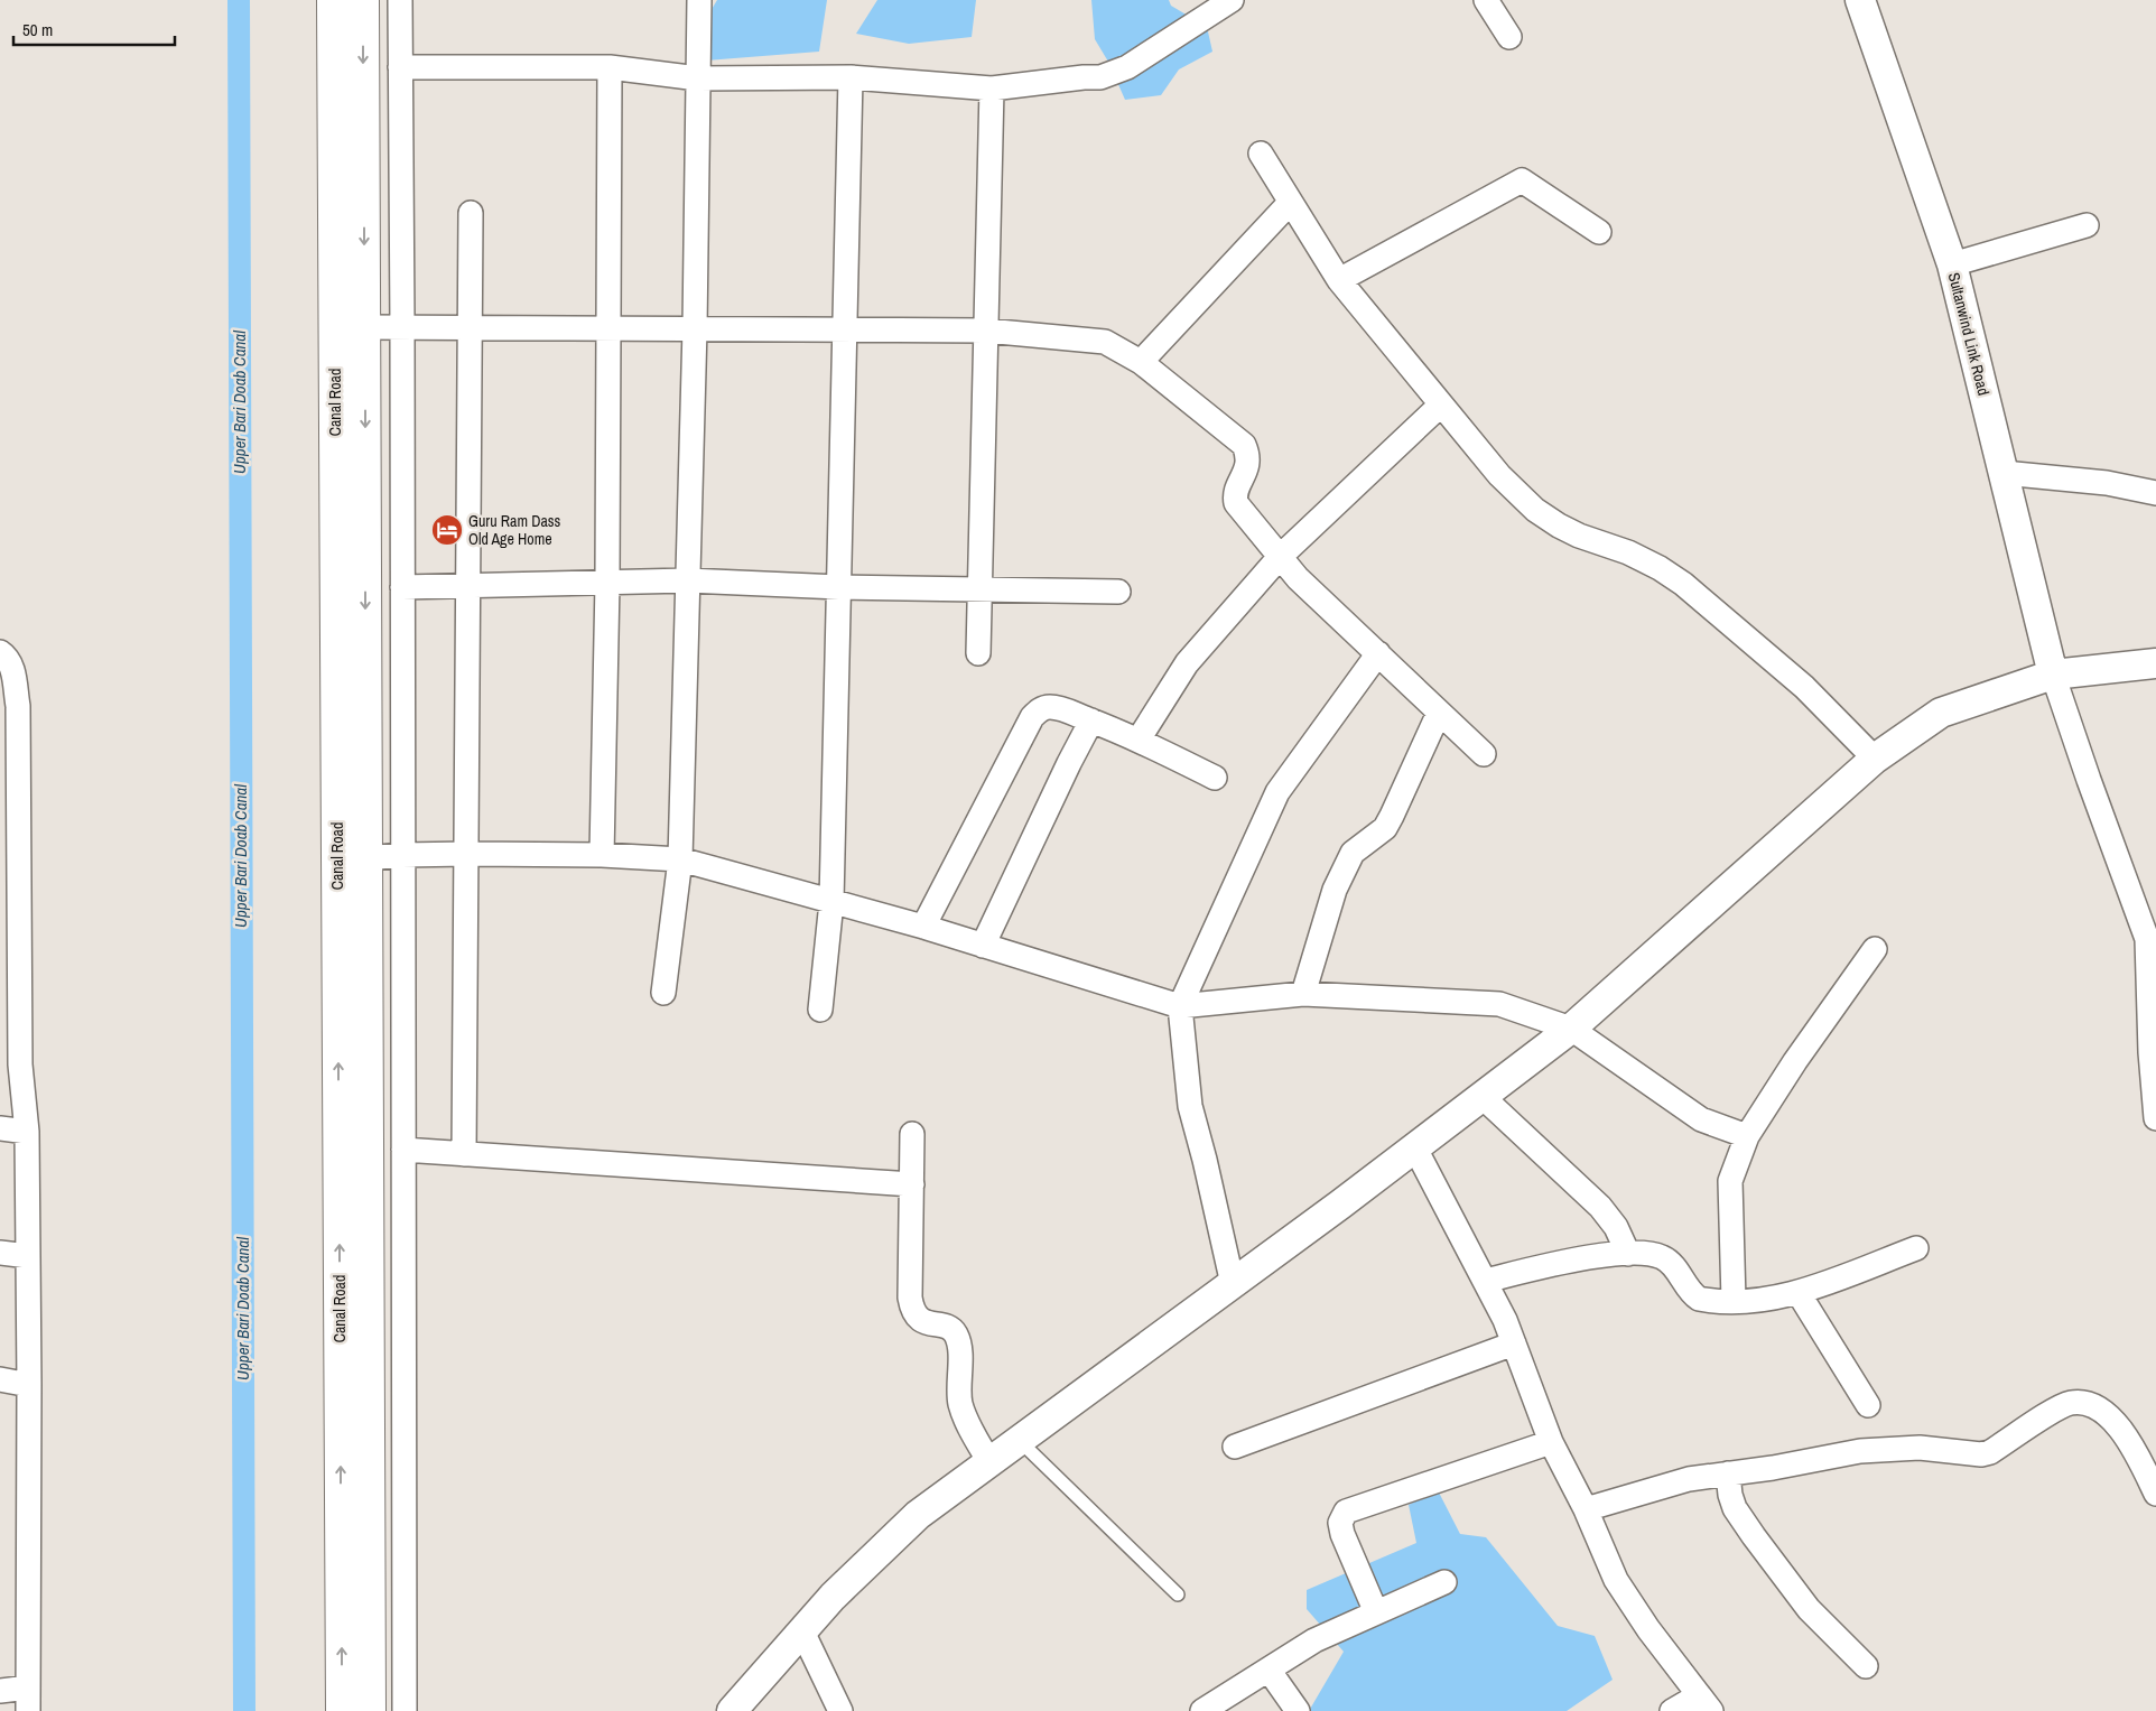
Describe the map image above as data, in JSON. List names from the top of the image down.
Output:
{
  "streets": {
    "main road": ["Canal Road"],
    "street": ["Sultanwind Link Road"]
  },
  "water": ["Upper Bari Doab Canal"],
  "places": {
    "hotel": ["Guru Ram Dass Old Age Home"]
  },
  "scale_bar": "50 m"
}
